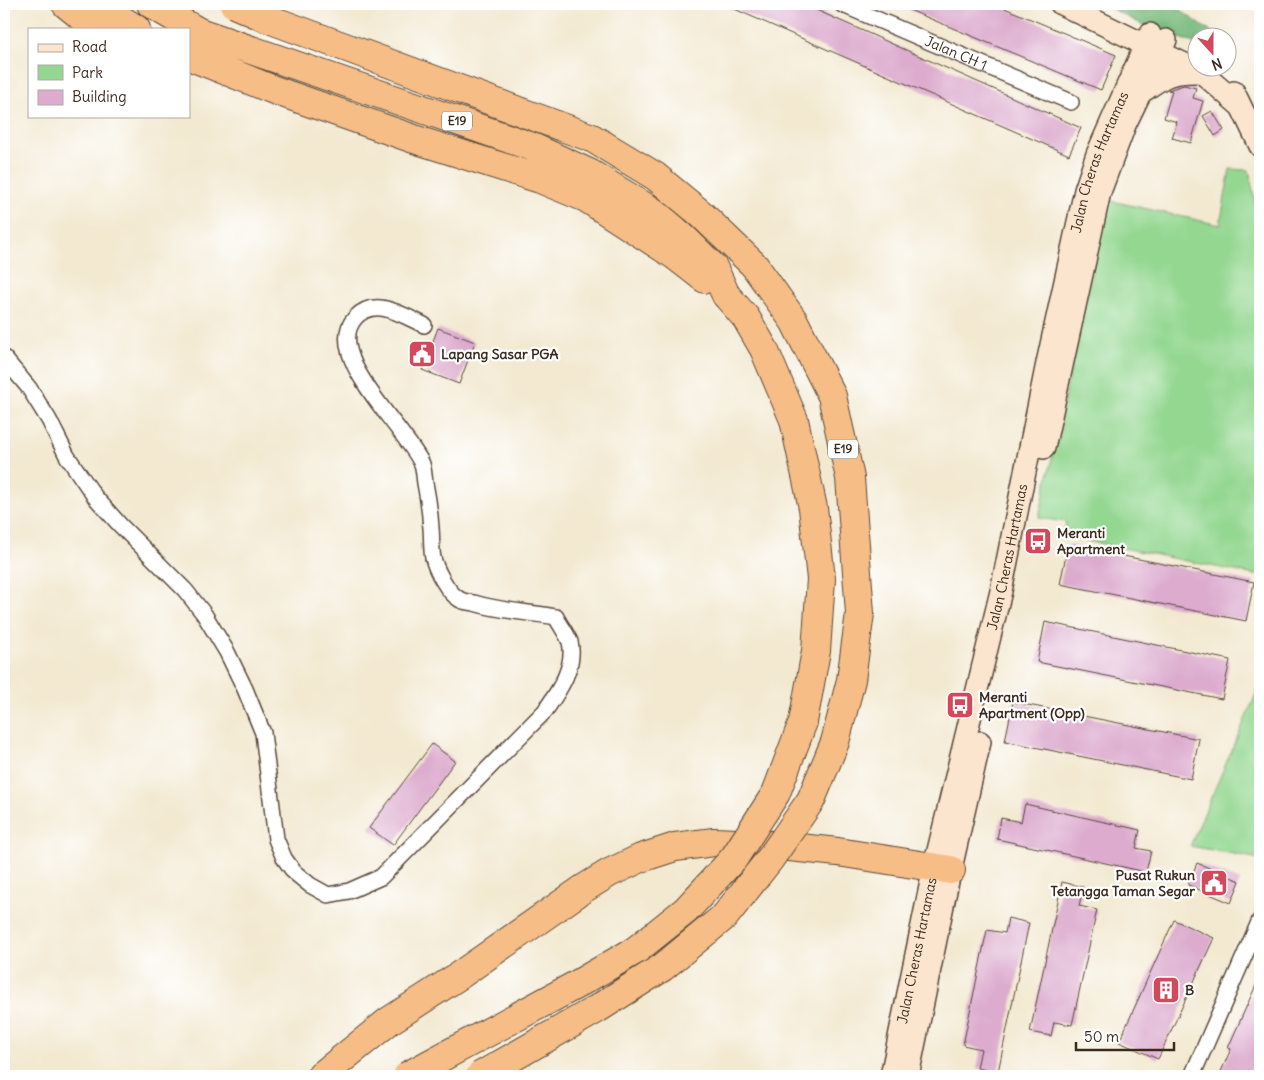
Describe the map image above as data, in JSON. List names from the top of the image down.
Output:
{
  "streets": {
    "highway": ["E19"],
    "street": ["Jalan CH 1", "Jalan Cheras Hartamas"]
  },
  "places": {
    "public building": ["Lapang Sasar PGA", "Pusat Rukun Tetangga Taman Segar"],
    "bus stop": ["Meranti Apartment", "Meranti Apartment (Opp)"],
    "building": ["B"]
  },
  "legend": ["Road", "Park", "Building"],
  "scale_bar": "50 m",
  "north": "bottom"
}
